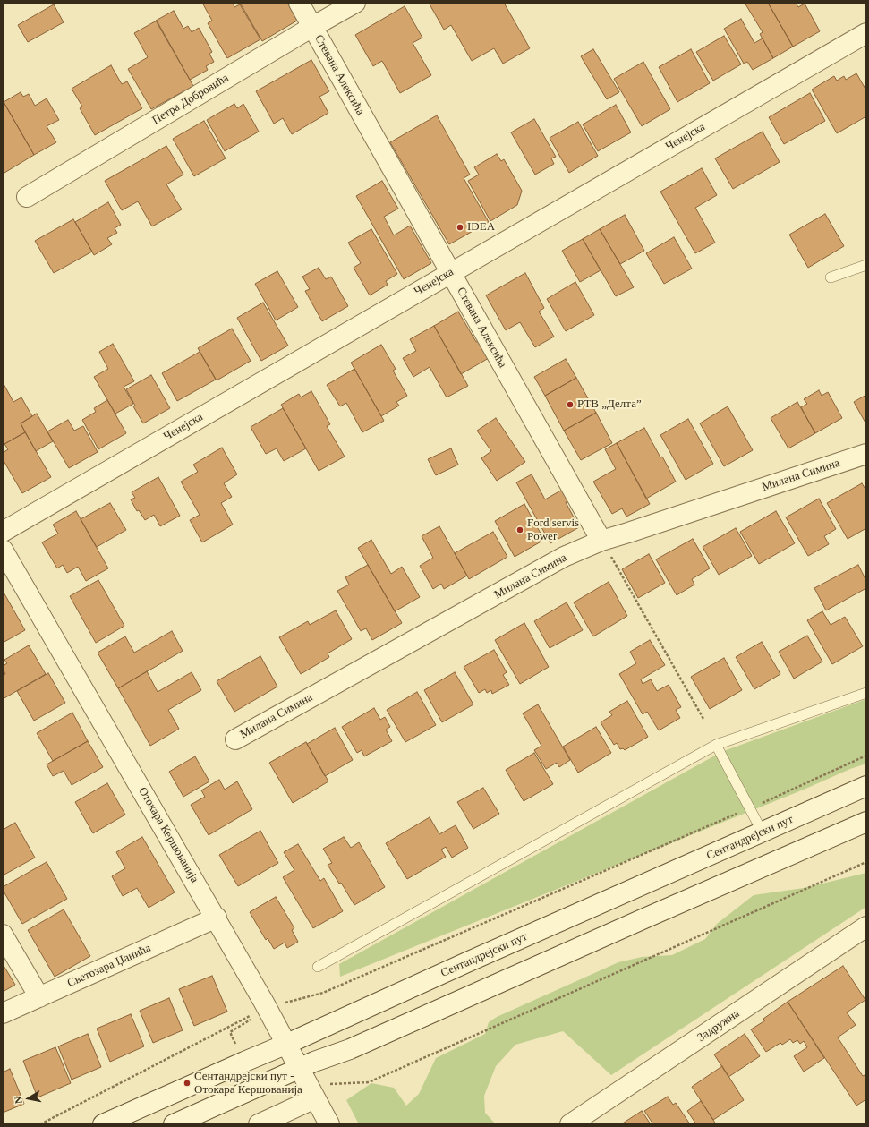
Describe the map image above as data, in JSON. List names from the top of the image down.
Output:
{
  "streets": {
    "street": [
      "Стевана Алексића",
      "Петра Добровића",
      "Ченејска",
      "Милана Симина",
      "Отокара Кершованија",
      "Сентандрејски пут",
      "Светозара Џанића",
      "Задружна"
    ]
  },
  "crossings": [
    ["Стевана Алексића", "Петра Добровића"],
    ["Стевана Алексића", "Ченејска"],
    ["Стевана Алексића", "Милана Симина"],
    ["Отокара Кершованија", "Сентандрејски пут"],
    ["Отокара Кершованија", "Светозара Џанића"]
  ],
  "places": [
    "IDEA",
    "РТВ „Делта”",
    "Ford servis Power",
    "Сентандрејски пут - Отокара Кершованија"
  ],
  "north": "left"
}
